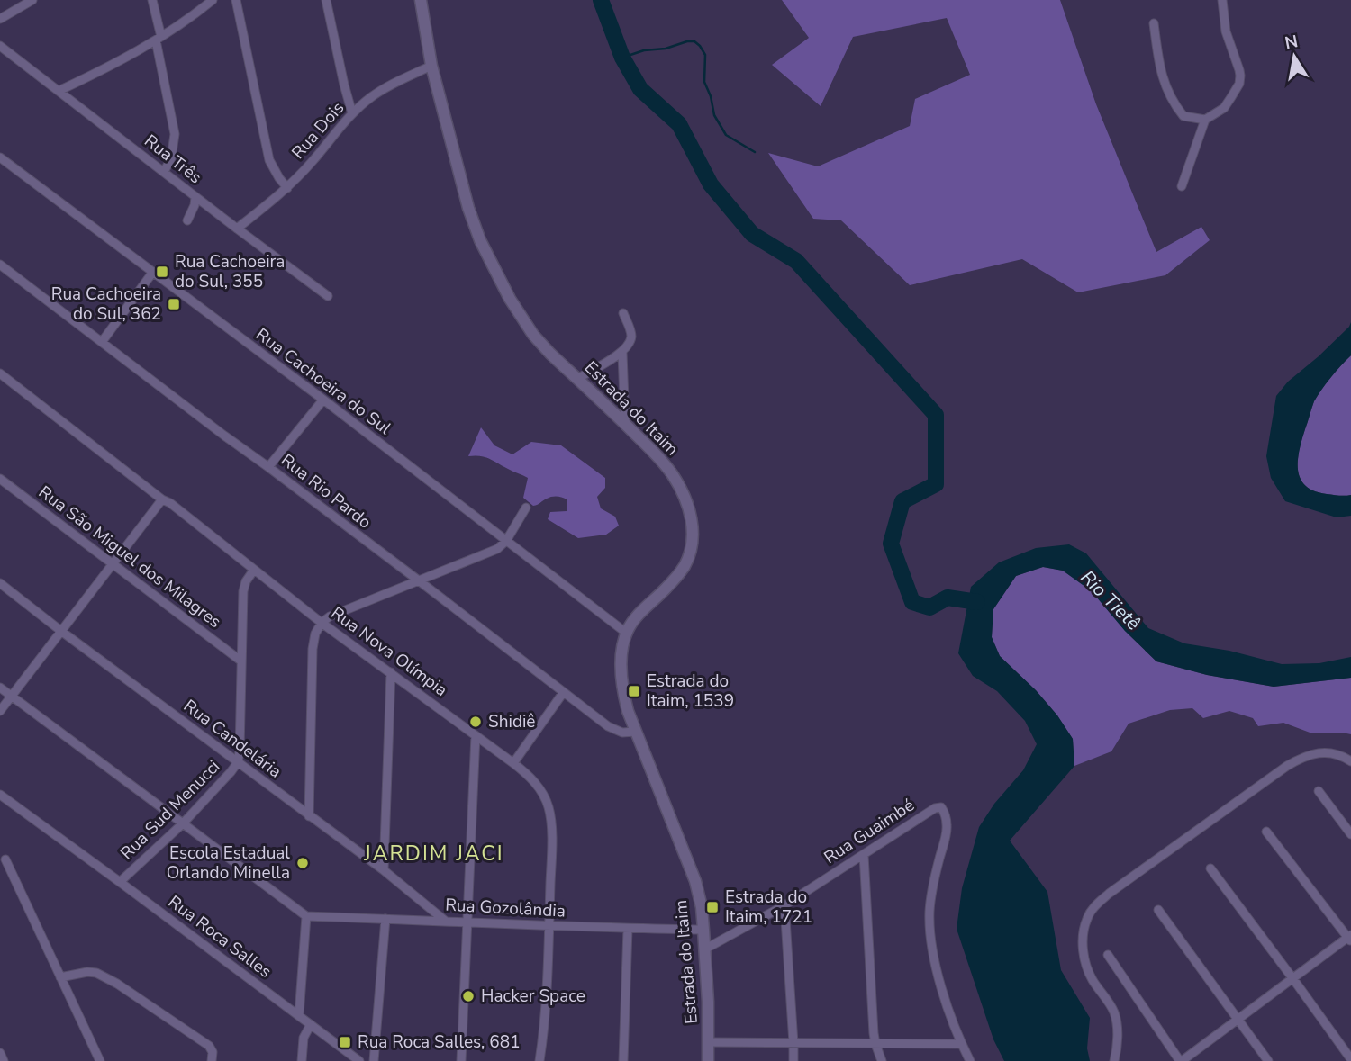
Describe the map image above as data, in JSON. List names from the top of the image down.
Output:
{
  "streets": {
    "street": [
      "Rua Dois",
      "Rua Três",
      "Rua Cachoeira do Sul",
      "Estrada do Itaim",
      "Rua Rio Pardo",
      "Rua São Miguel dos Milagres",
      "Rua Nova Olímpia",
      "Rua Candelária",
      "Rua Sud Menucci",
      "Rua Guaimbé",
      "Rua Gozolândia",
      "Rua Roca Salles"
    ]
  },
  "crossings": [
    ["Rua Dois", "Rua Três"],
    ["Rua Dois", "Estrada do Itaim"],
    ["Rua Cachoeira do Sul", "Estrada do Itaim"],
    ["Estrada do Itaim", "Rua Rio Pardo"],
    ["Estrada do Itaim", "Rua Guaimbé"],
    ["Estrada do Itaim", "Rua Gozolândia"],
    ["Rua São Miguel dos Milagres", "Rua Sud Menucci"],
    ["Rua Nova Olímpia", "Rua Sud Menucci"],
    ["Rua Nova Olímpia", "Rua Gozolândia"],
    ["Rua Candelária", "Rua Sud Menucci"],
    ["Rua Candelária", "Rua Gozolândia"],
    ["Rua Sud Menucci", "Rua Roca Salles"]
  ],
  "districts": ["JARDIM JACI"],
  "water": ["Rio Tietê"],
  "places": {
    "transit": [
      "Rua Cachoeira do Sul, 355",
      "Rua Cachoeira do Sul, 362",
      "Estrada do Itaim, 1539",
      "Estrada do Itaim, 1721",
      "Rua Roca Salles, 681"
    ],
    "other": ["Shidiê", "Escola Estadual Orlando Minella", "Hacker Space"]
  },
  "north": "top"
}
